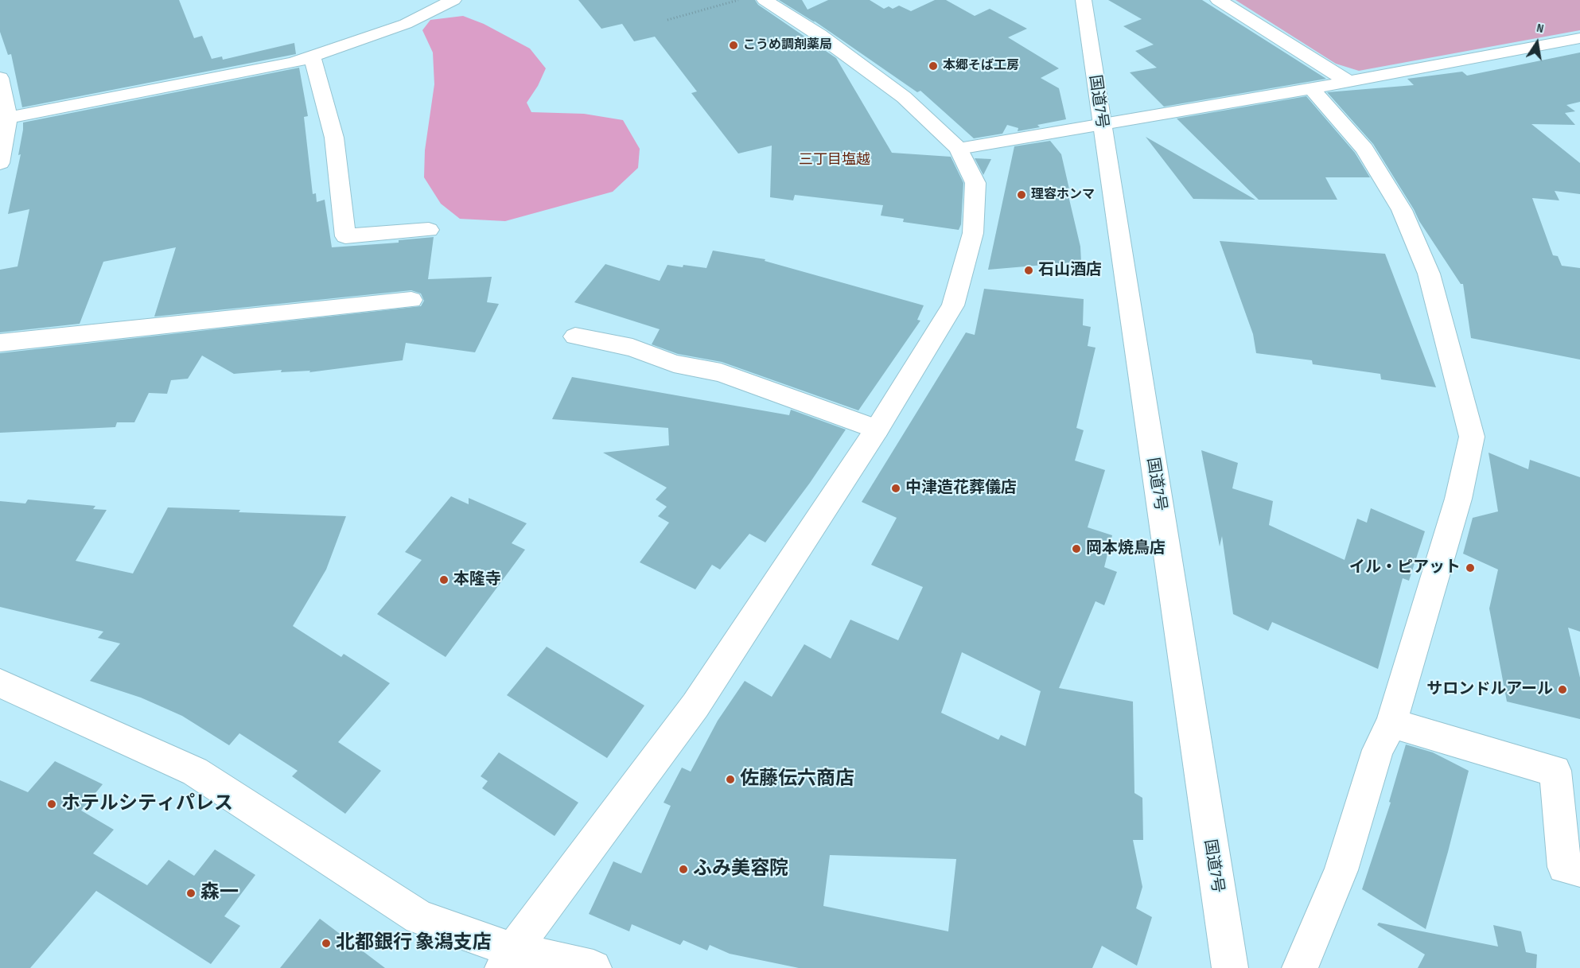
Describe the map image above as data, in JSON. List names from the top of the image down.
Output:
{
  "streets": {
    "main road": ["国道7号"]
  },
  "districts": ["三丁目塩越"],
  "places": [
    "こうめ調剤薬局",
    "本郷そば工房",
    "理容ホンマ",
    "石山酒店",
    "中津造花葬儀店",
    "岡本焼鳥店",
    "イル・ピアット",
    "本隆寺",
    "サロンドルアール",
    "佐藤伝六商店",
    "ホテルシティパレス",
    "ふみ美容院",
    "森一",
    "北都銀行 象潟支店"
  ],
  "north": "top"
}
